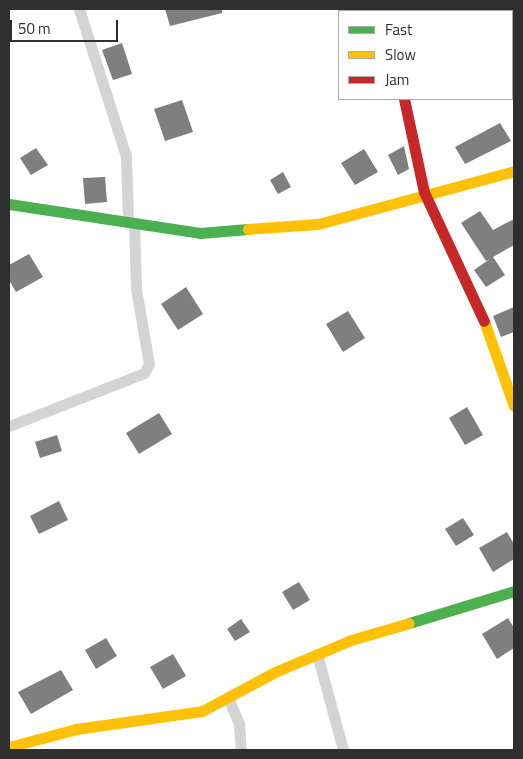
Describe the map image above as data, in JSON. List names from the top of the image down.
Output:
{
  "legend": ["Fast", "Slow", "Jam"],
  "scale_bar": "50 m"
}
